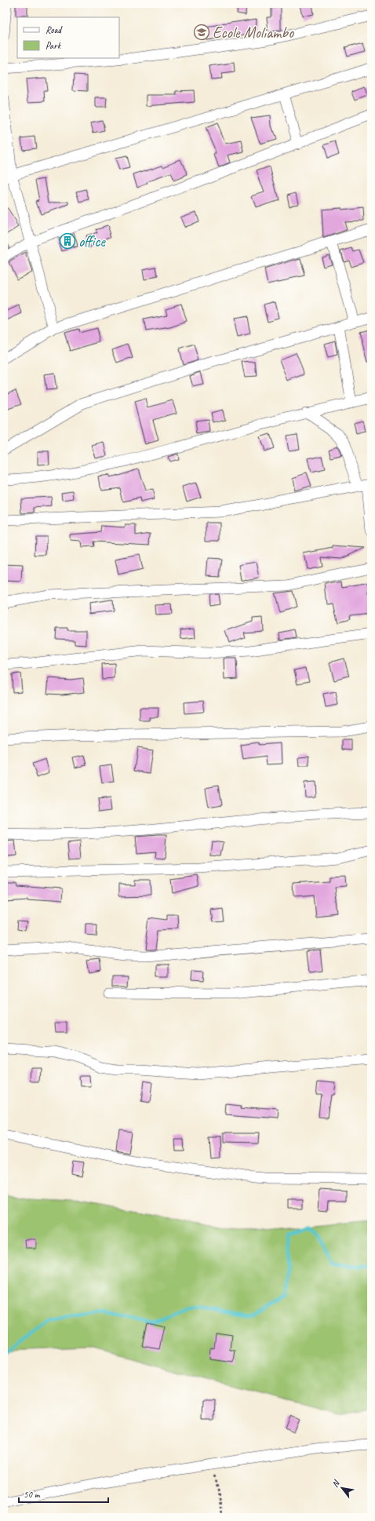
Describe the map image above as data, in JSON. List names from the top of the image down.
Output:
{
  "places": {
    "school or university": ["Ecole Moliambo"],
    "building": ["office"]
  },
  "legend": ["Road", "Park"],
  "scale_bar": "50 m",
  "north": "top left"
}
